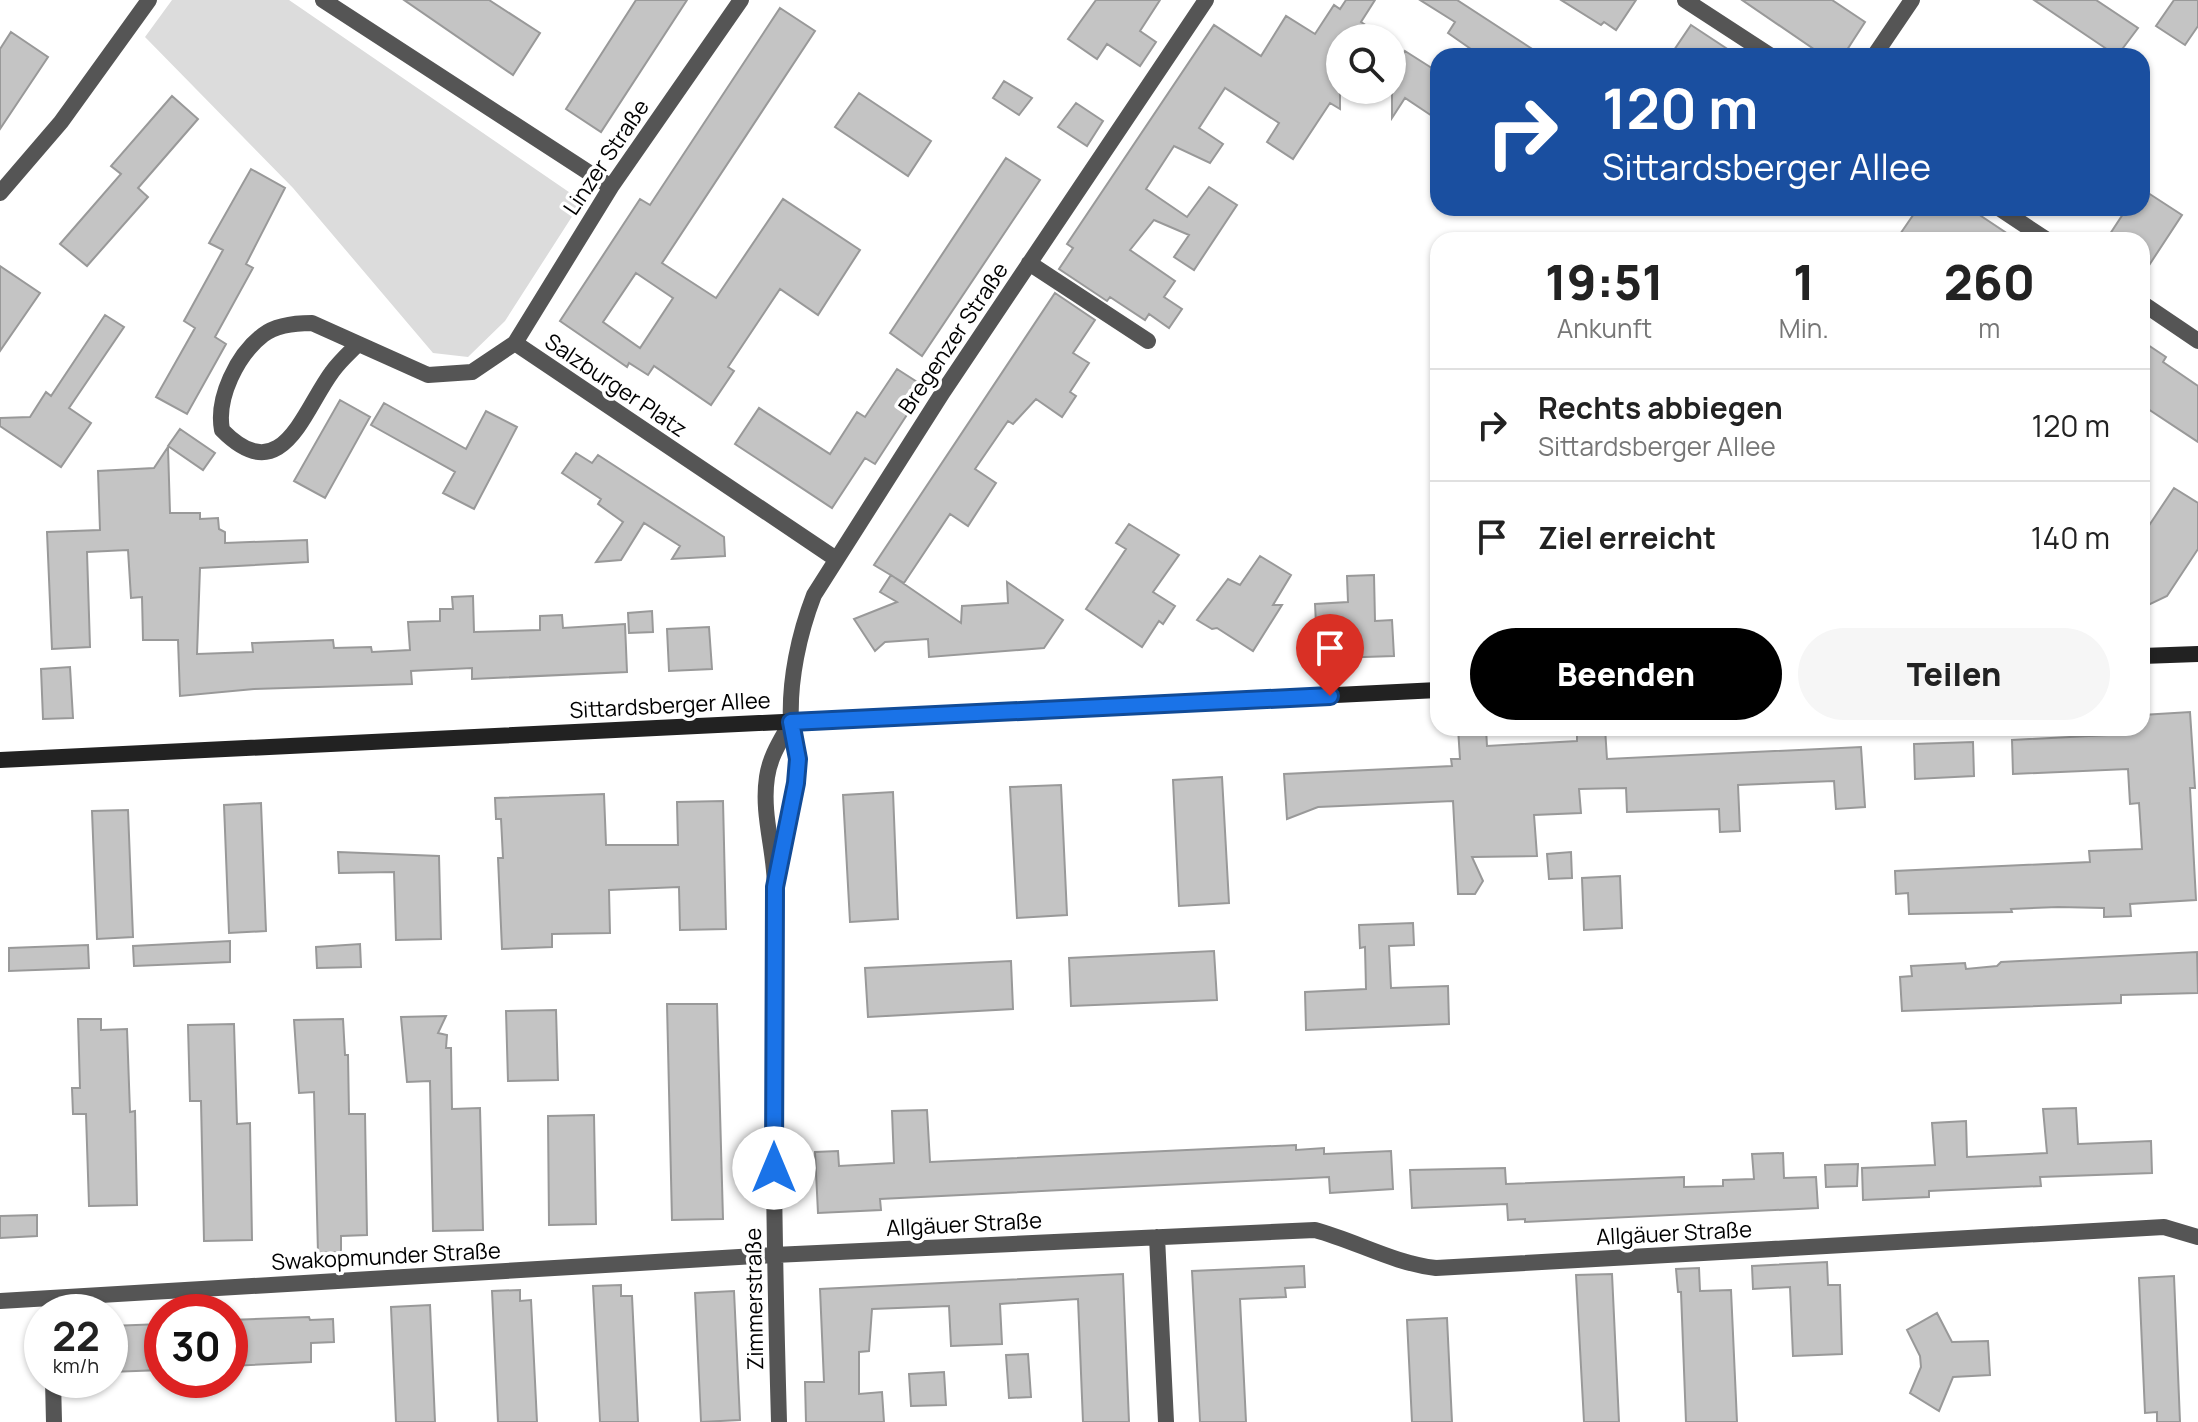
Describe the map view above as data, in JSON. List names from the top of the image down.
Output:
{
  "streets": {
    "main road": ["Sittardsberger Allee"],
    "street": [
      "Linzer Straße",
      "Bregenzer Straße",
      "Salzburger Platz",
      "Allgäuer Straße",
      "Swakopmunder Straße",
      "Zimmerstraße"
    ]
  },
  "crossings": [
    ["Linzer Straße", "Salzburger Platz"],
    ["Bregenzer Straße", "Salzburger Platz"],
    ["Bregenzer Straße", "Sittardsberger Allee"],
    ["Bregenzer Straße", "Zimmerstraße"],
    ["Sittardsberger Allee", "Zimmerstraße"],
    ["Allgäuer Straße", "Swakopmunder Straße"],
    ["Allgäuer Straße", "Zimmerstraße"],
    ["Swakopmunder Straße", "Zimmerstraße"]
  ],
  "page": {
    "turn": ["120 m", "Sittardsberger Allee"],
    "eta": [
      "19:51",
      "Ankunft",
      "1",
      "Min.",
      "260",
      "m"
    ],
    "list": [
      {
        "name": "Rechts abbiegen",
        "note": "Sittardsberger Allee",
        "value": "120 m"
      },
      {
        "name": "Ziel erreicht",
        "value": "140 m"
      }
    ],
    "buttons": ["Beenden", "Teilen"],
    "speed": "22 km/h",
    "limit": "30"
  }
}
